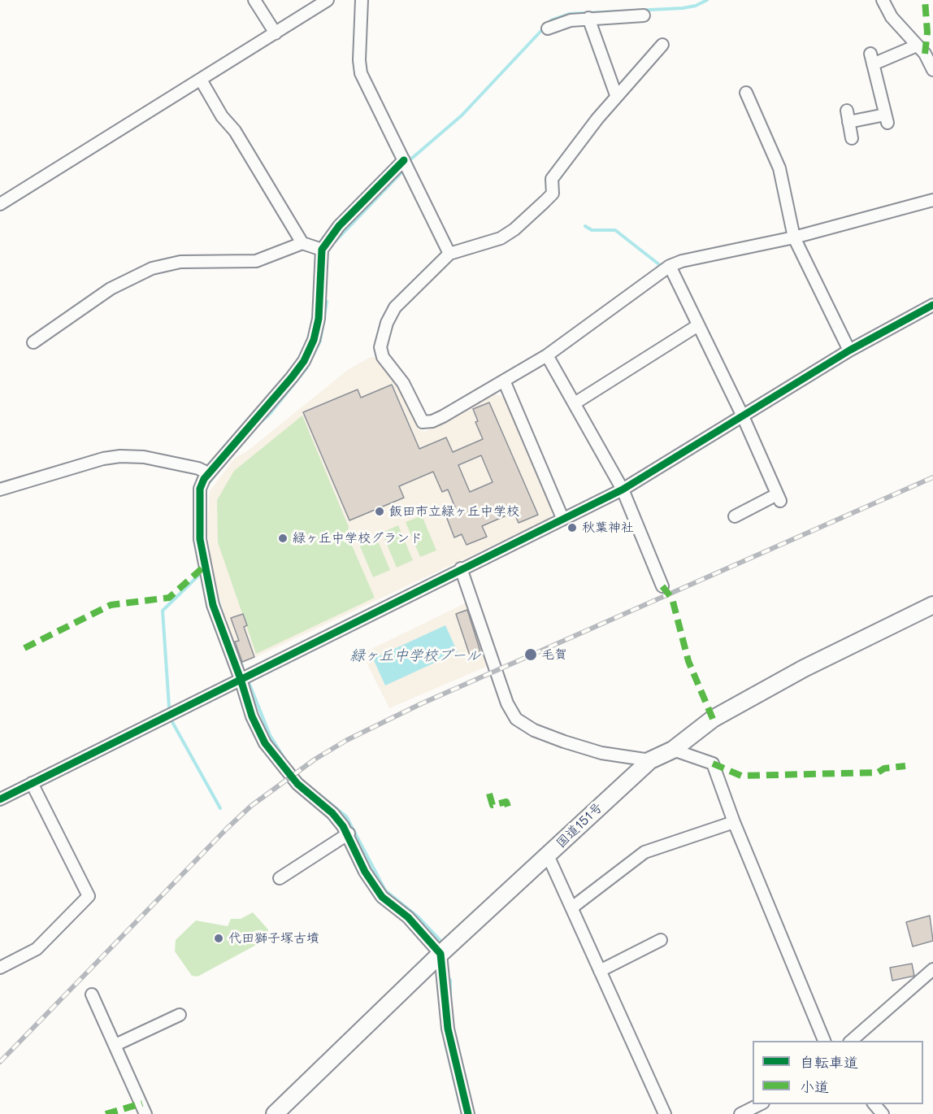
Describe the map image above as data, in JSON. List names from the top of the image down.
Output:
{
  "streets": {
    "highway": ["国道151号"]
  },
  "water": ["緑ヶ丘中学校プール"],
  "places": [
    "飯田市立緑ヶ丘中学校",
    "秋葉神社",
    "緑ヶ丘中学校グランド",
    "毛賀",
    "代田獅子塚古墳"
  ],
  "legend": ["自転車道", "小道"]
}
